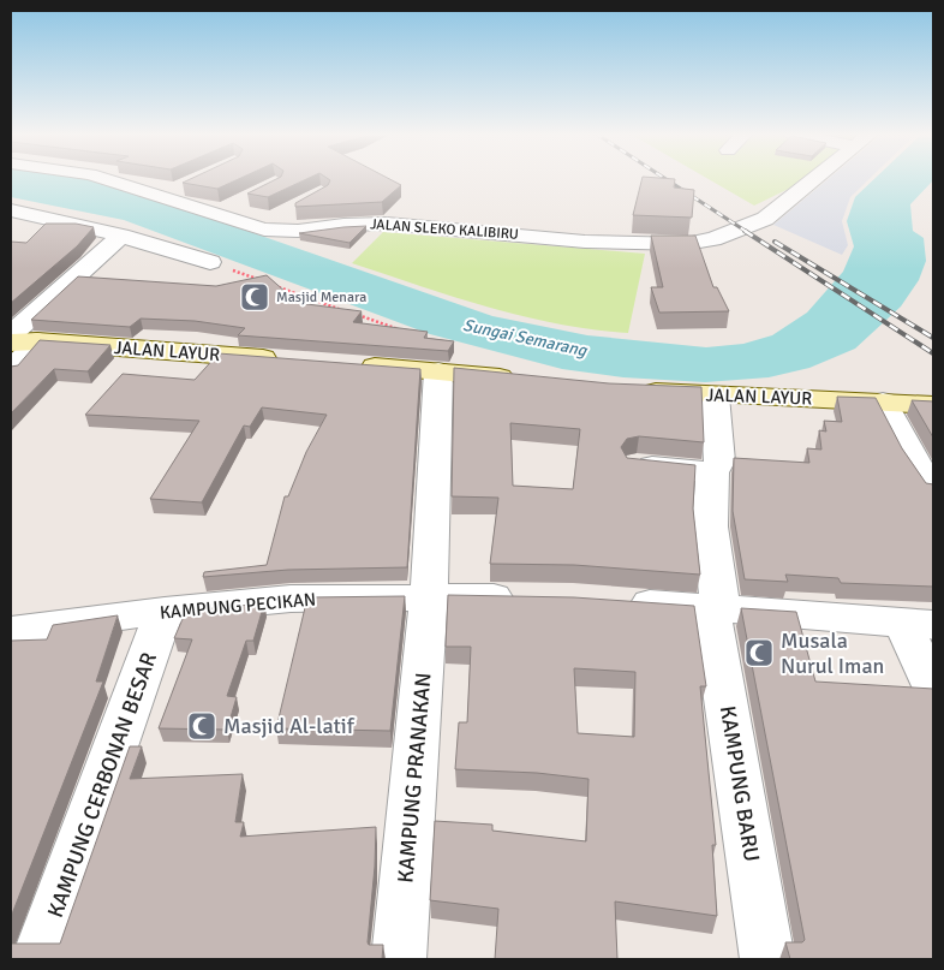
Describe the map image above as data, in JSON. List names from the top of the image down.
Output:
{
  "streets": {
    "street": [
      "JALAN SLEKO KALIBIRU",
      "JALAN LAYUR",
      "KAMPUNG PECIKAN",
      "KAMPUNG PRANAKAN",
      "KAMPUNG BARU",
      "KAMPUNG CERBONAN BESAR"
    ]
  },
  "crossings": [
    ["JALAN LAYUR", "KAMPUNG BARU"],
    ["KAMPUNG PECIKAN", "KAMPUNG PRANAKAN"],
    ["KAMPUNG PECIKAN", "KAMPUNG CERBONAN BESAR"]
  ],
  "water": ["Sungai Semarang"],
  "places": {
    "mosque": ["Masjid Menara", "Musala Nurul Iman", "Masjid Al-latif"]
  }
}
